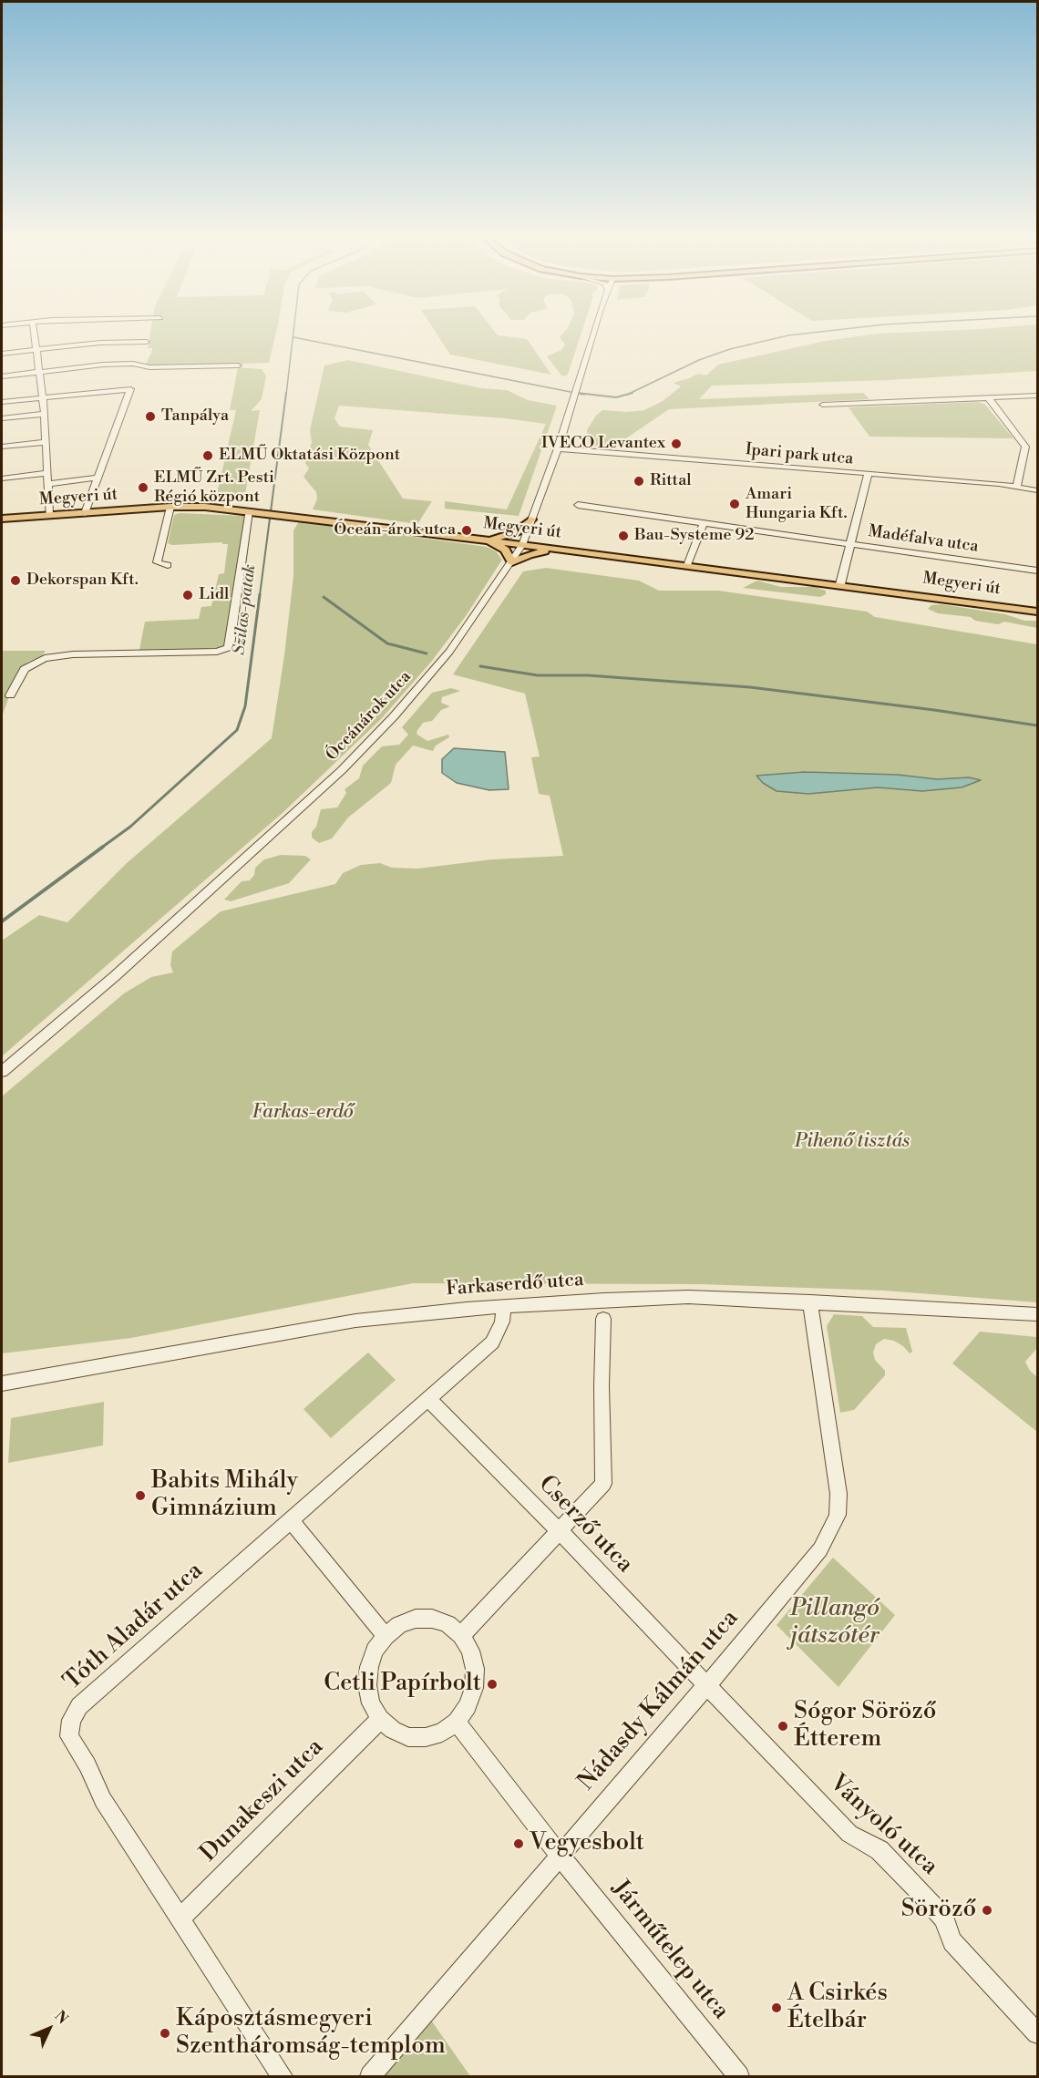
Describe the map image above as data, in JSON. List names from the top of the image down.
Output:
{
  "streets": {
    "main road": ["Megyeri út"],
    "street": [
      "Ipari park utca",
      "Madéfalva utca",
      "Óceánárok utca",
      "Farkaserdő utca",
      "Cserző utca",
      "Tóth Aladár utca",
      "Nádasdy Kálmán utca",
      "Dunakeszi utca",
      "Ványoló utca",
      "Járműtelep utca"
    ]
  },
  "crossings": [
    ["Ipari park utca", "Óceánárok utca"],
    ["Megyeri út", "Óceánárok utca"],
    ["Farkaserdő utca", "Tóth Aladár utca"],
    ["Farkaserdő utca", "Nádasdy Kálmán utca"],
    ["Cserző utca", "Tóth Aladár utca"],
    ["Cserző utca", "Nádasdy Kálmán utca"],
    ["Cserző utca", "Ványoló utca"],
    ["Tóth Aladár utca", "Dunakeszi utca"],
    ["Nádasdy Kálmán utca", "Ványoló utca"],
    ["Nádasdy Kálmán utca", "Járműtelep utca"],
    ["Dunakeszi utca", "Járműtelep utca"]
  ],
  "water": ["Szilas-patak"],
  "parks": ["Farkas-erdő", "Pihenő tisztás", "Pillangó játszótér"],
  "places": [
    "Tanpálya",
    "IVECO Levantex",
    "ELMŰ Oktatási Központ",
    "Rittal",
    "ELMŰ Zrt. Pesti Régió központ",
    "Amari Hungaria Kft.",
    "Óceán-árok utca",
    "Bau-Systeme 92",
    "Dekorspan Kft.",
    "Lidl",
    "Babits Mihály Gimnázium",
    "Cetli Papírbolt",
    "Sógor Söröző Étterem",
    "Vegyesbolt",
    "Söröző",
    "A Csirkés Ételbár",
    "Káposztásmegyeri Szentháromság-templom"
  ],
  "north": "top right"
}
